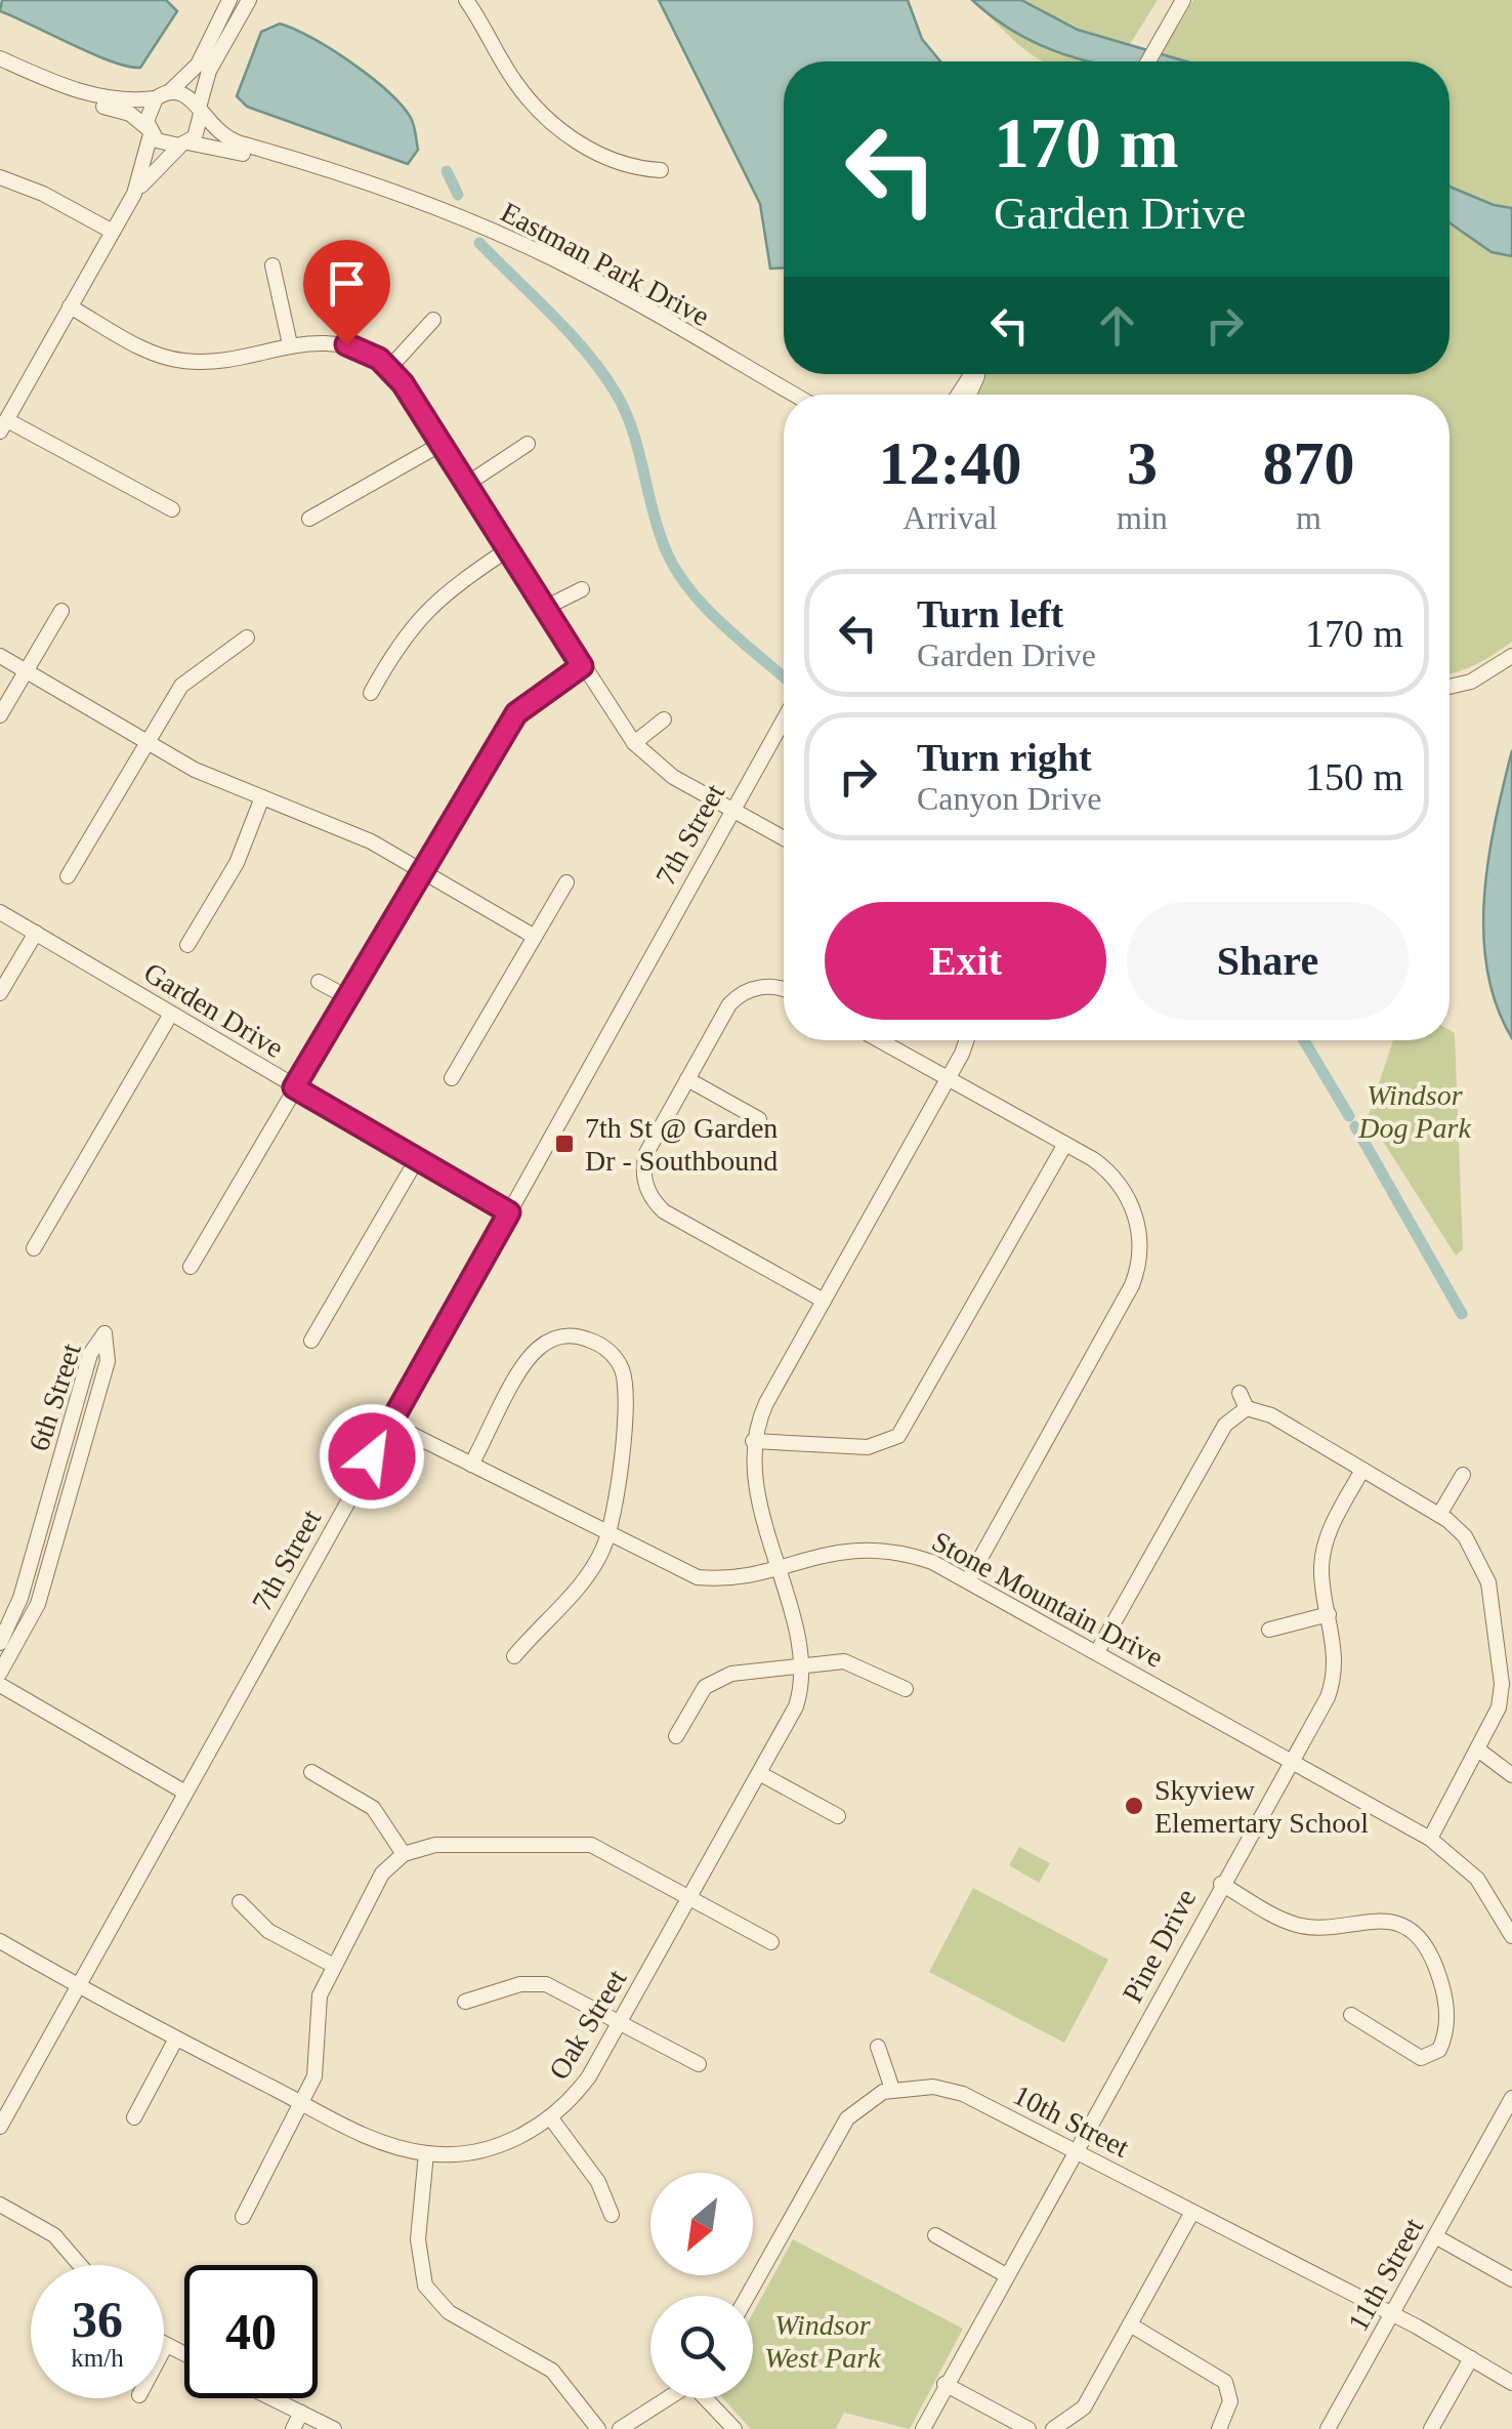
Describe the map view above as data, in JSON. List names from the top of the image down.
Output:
{
  "streets": {
    "street": [
      "Eastman Park Drive",
      "7th Street",
      "Garden Drive",
      "6th Street",
      "Stone Mountain Drive",
      "Pine Drive",
      "Oak Street",
      "10th Street",
      "11th Street"
    ]
  },
  "crossings": [
    ["7th Street", "Garden Drive"],
    ["7th Street", "Stone Mountain Drive"],
    ["7th Street", "Oak Street"],
    ["Stone Mountain Drive", "Pine Drive"],
    ["Stone Mountain Drive", "Oak Street"],
    ["Pine Drive", "10th Street"],
    ["10th Street", "11th Street"]
  ],
  "parks": ["Windsor Dog Park", "Windsor West Park"],
  "places": {
    "transit": ["7th St @ Garden Dr - Southbound"],
    "other": ["Skyview Elemertary School"]
  },
  "north": "bottom left",
  "page": {
    "turn": ["170 m", "Garden Drive"],
    "eta": [
      "12:40",
      "Arrival",
      "3",
      "min",
      "870",
      "m"
    ],
    "list": [
      {
        "name": "Turn left",
        "note": "Garden Drive",
        "value": "170 m"
      },
      {
        "name": "Turn right",
        "note": "Canyon Drive",
        "value": "150 m"
      }
    ],
    "buttons": ["Exit", "Share"],
    "speed": "36 km/h",
    "limit": "40"
  }
}
